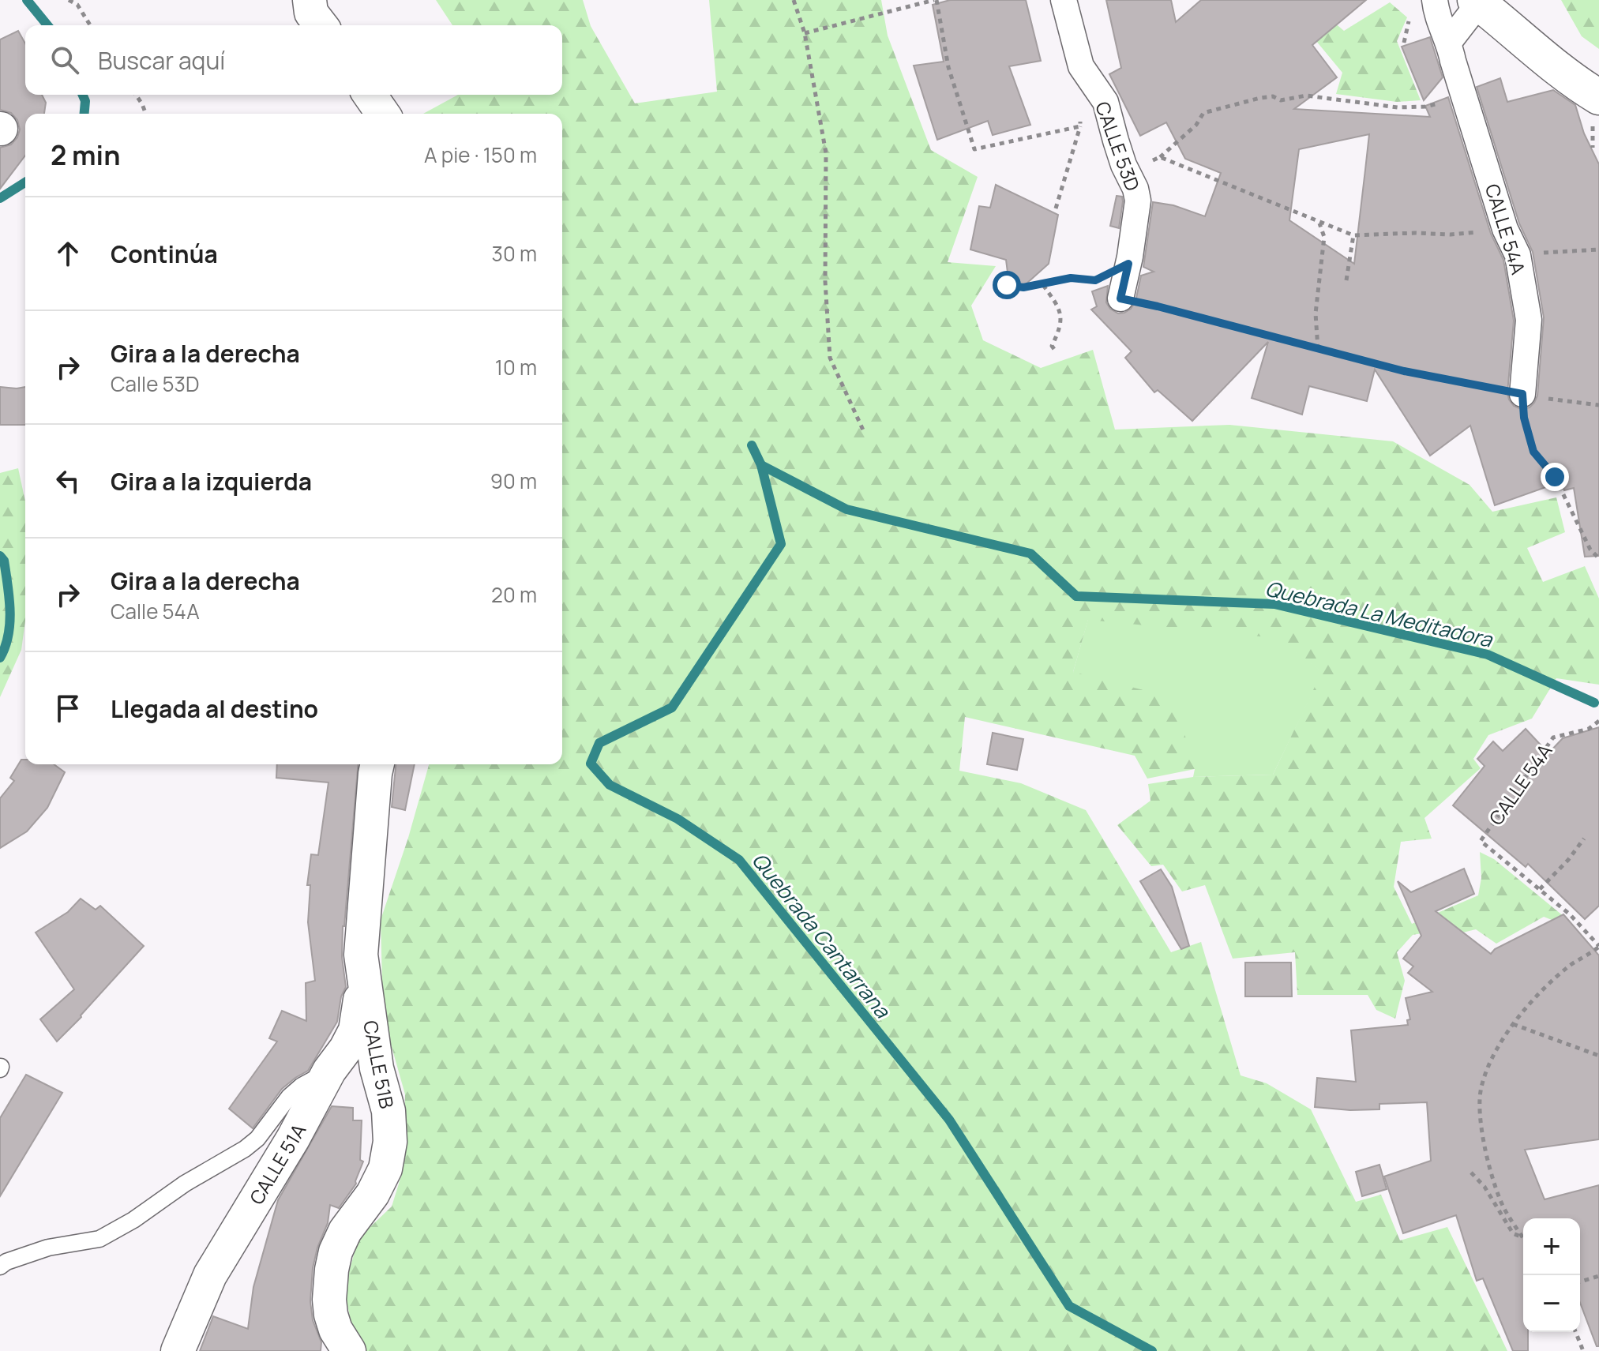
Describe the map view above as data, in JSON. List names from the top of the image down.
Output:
{
  "streets": {
    "street": [
      "CALLE 53D",
      "CALLE 54A",
      "CALLE 51B",
      "CALLE 51A"
    ]
  },
  "crossings": [
    ["CALLE 51B", "CALLE 51A"]
  ],
  "water": ["Quebrada La Meditadora", "Quebrada Cantarrana"],
  "page": {
    "search": "Buscar aquí",
    "heading": ["2 min", "A pie · 150 m"],
    "list": [
      ["Continúa", "30 m"],
      ["Gira a la derecha", "Calle 53D", "10 m"],
      ["Gira a la izquierda", "90 m"],
      ["Gira a la derecha", "Calle 54A", "20 m"],
      "Llegada al destino"
    ],
    "map_buttons": ["+", "−"]
  }
}
